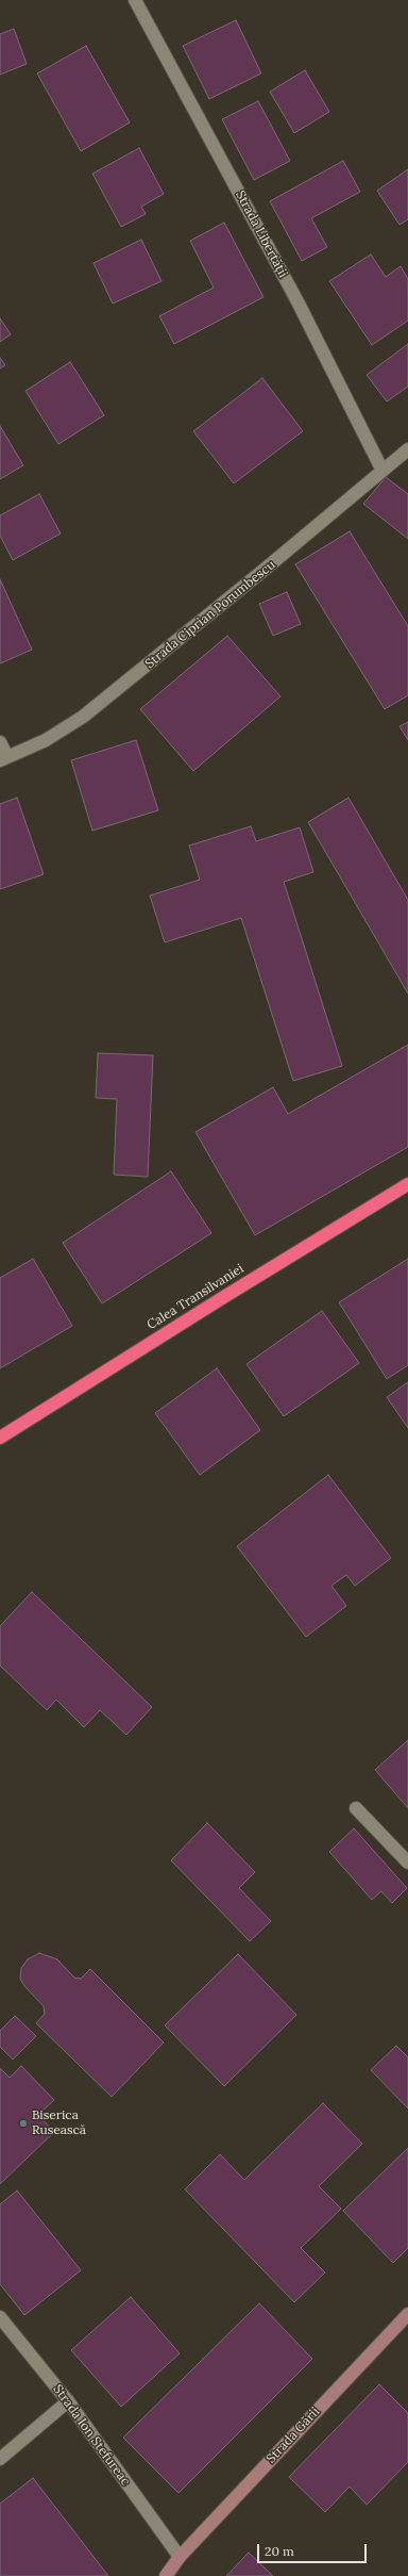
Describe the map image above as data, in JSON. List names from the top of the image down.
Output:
{
  "streets": {
    "highway": ["Calea Transilvaniei"],
    "street": [
      "Strada Libertății",
      "Strada Ciprian Porumbescu",
      "Strada Ion Stefureac",
      "Strada Gării"
    ]
  },
  "crossings": [
    ["Strada Libertății", "Strada Ciprian Porumbescu"],
    ["Strada Ion Stefureac", "Strada Gării"]
  ],
  "places": ["Biserica Rusească"],
  "scale_bar": "20 m"
}
